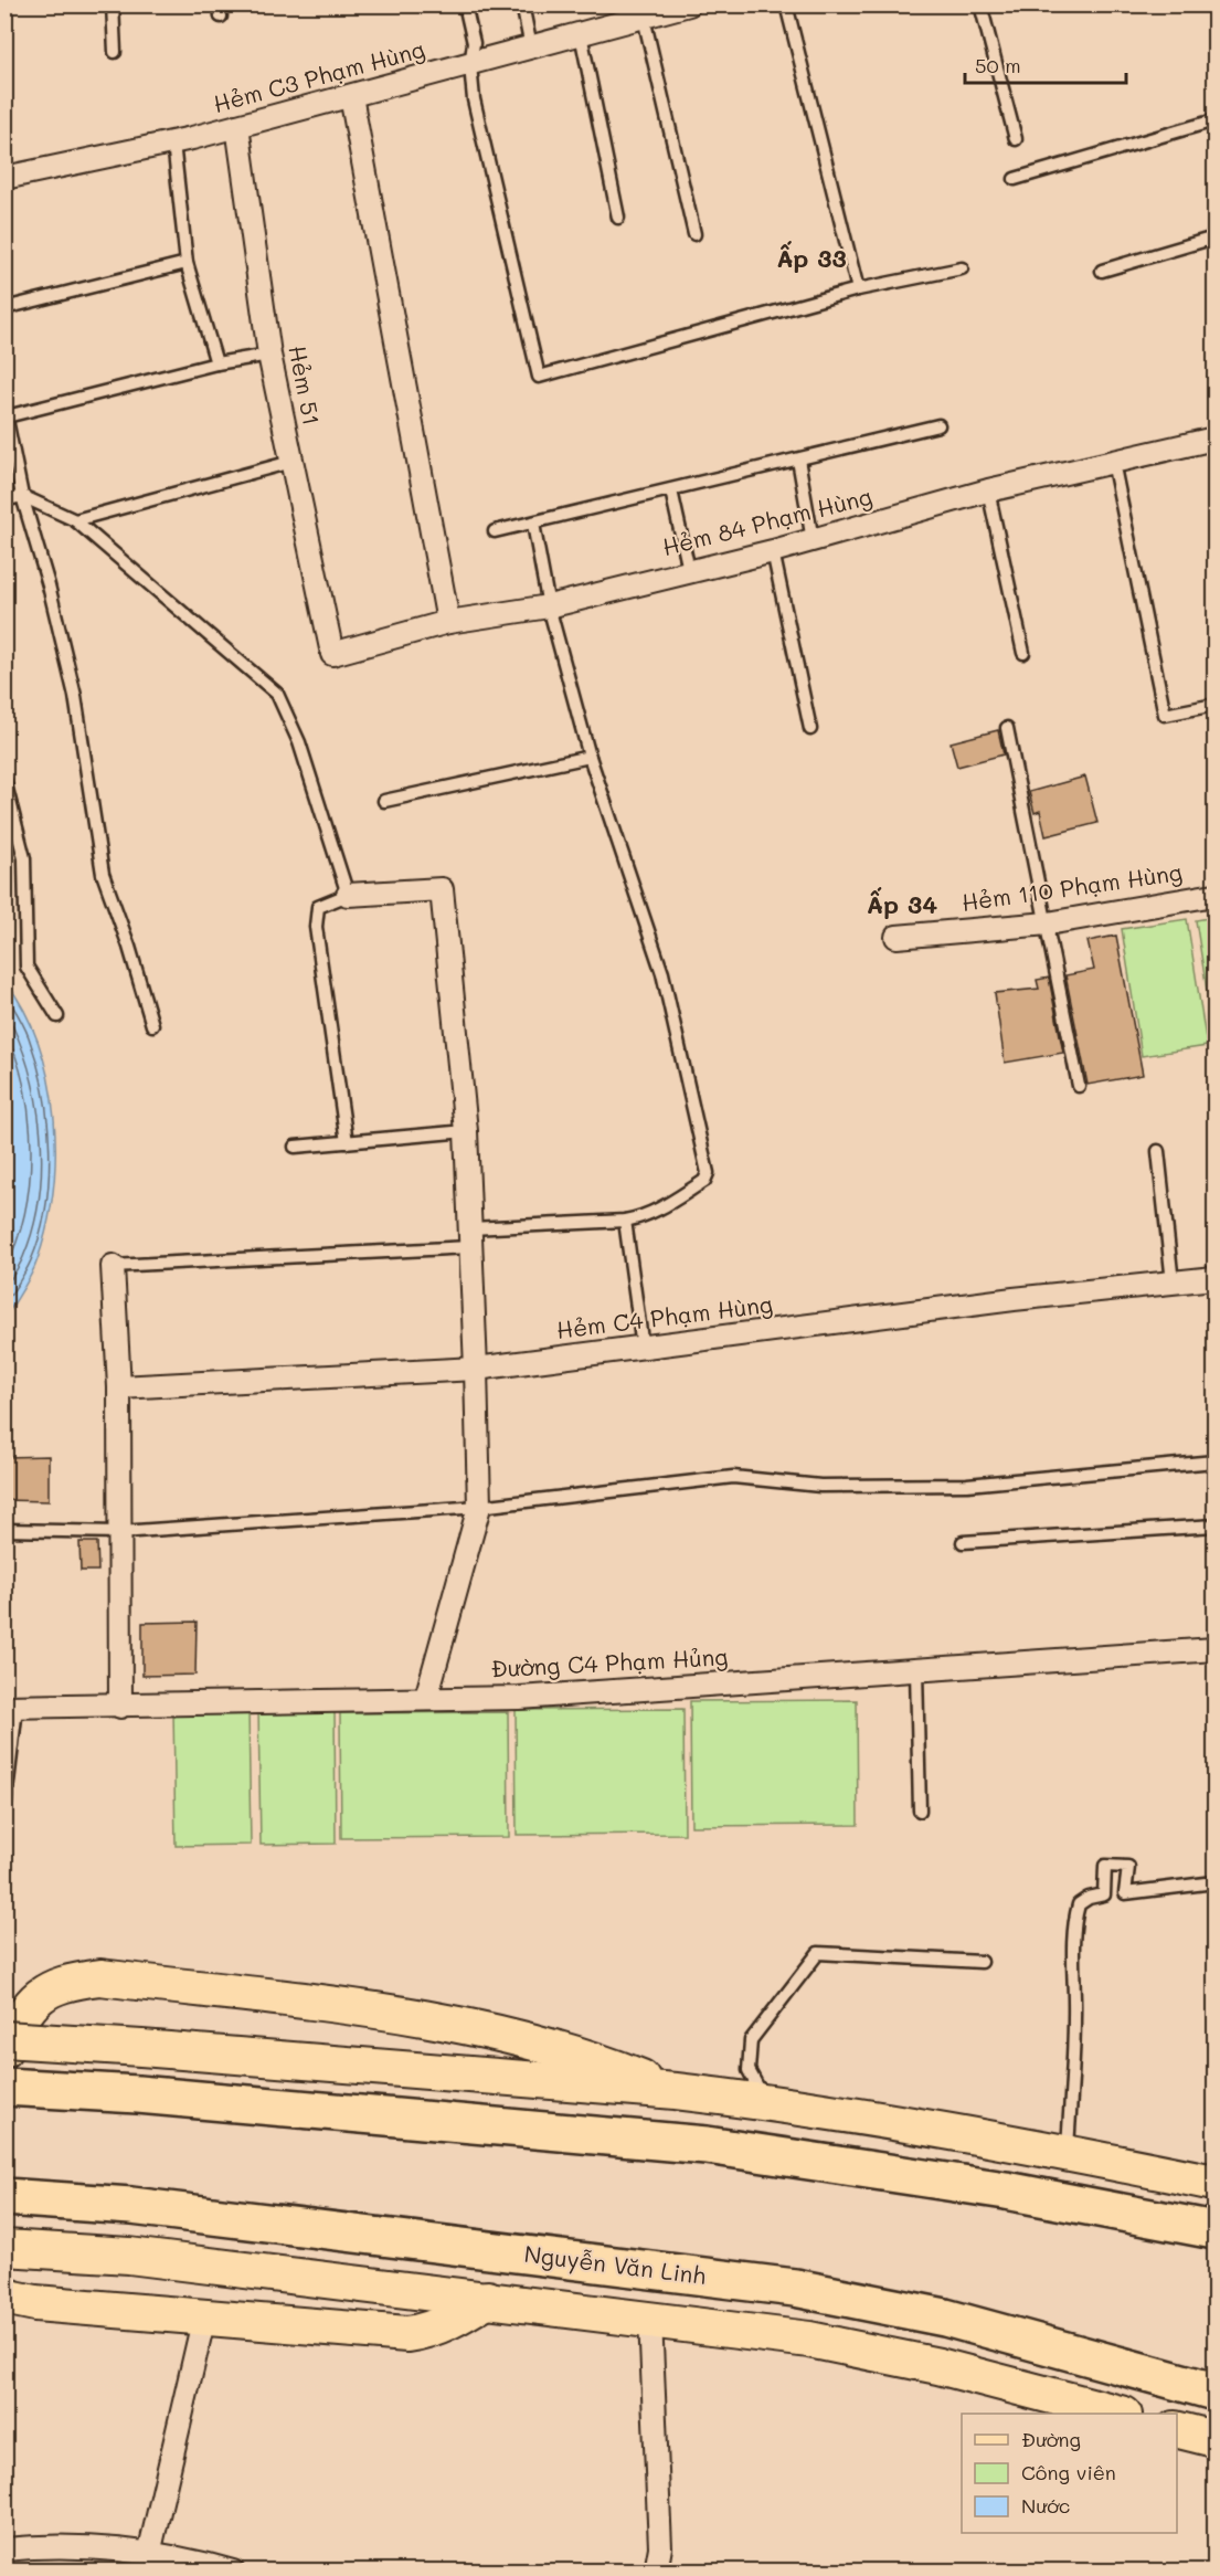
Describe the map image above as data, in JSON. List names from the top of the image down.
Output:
{
  "streets": {
    "highway": ["Nguyễn Văn Linh"],
    "street": [
      "Hẻm C3 Phạm Hùng",
      "Hẻm 51",
      "Hẻm 84 Phạm Hùng",
      "Hẻm 110 Phạm Hùng",
      "Hẻm C4 Phạm Hùng",
      "Đường C4 Phạm Hủng"
    ]
  },
  "crossings": [
    ["Hẻm C3 Phạm Hùng", "Hẻm 51"],
    ["Hẻm 51", "Hẻm 84 Phạm Hùng"]
  ],
  "districts": ["Ấp 33", "Ấp 34"],
  "legend": ["Đường", "Công viên", "Nước"],
  "scale_bar": "50 m"
}
